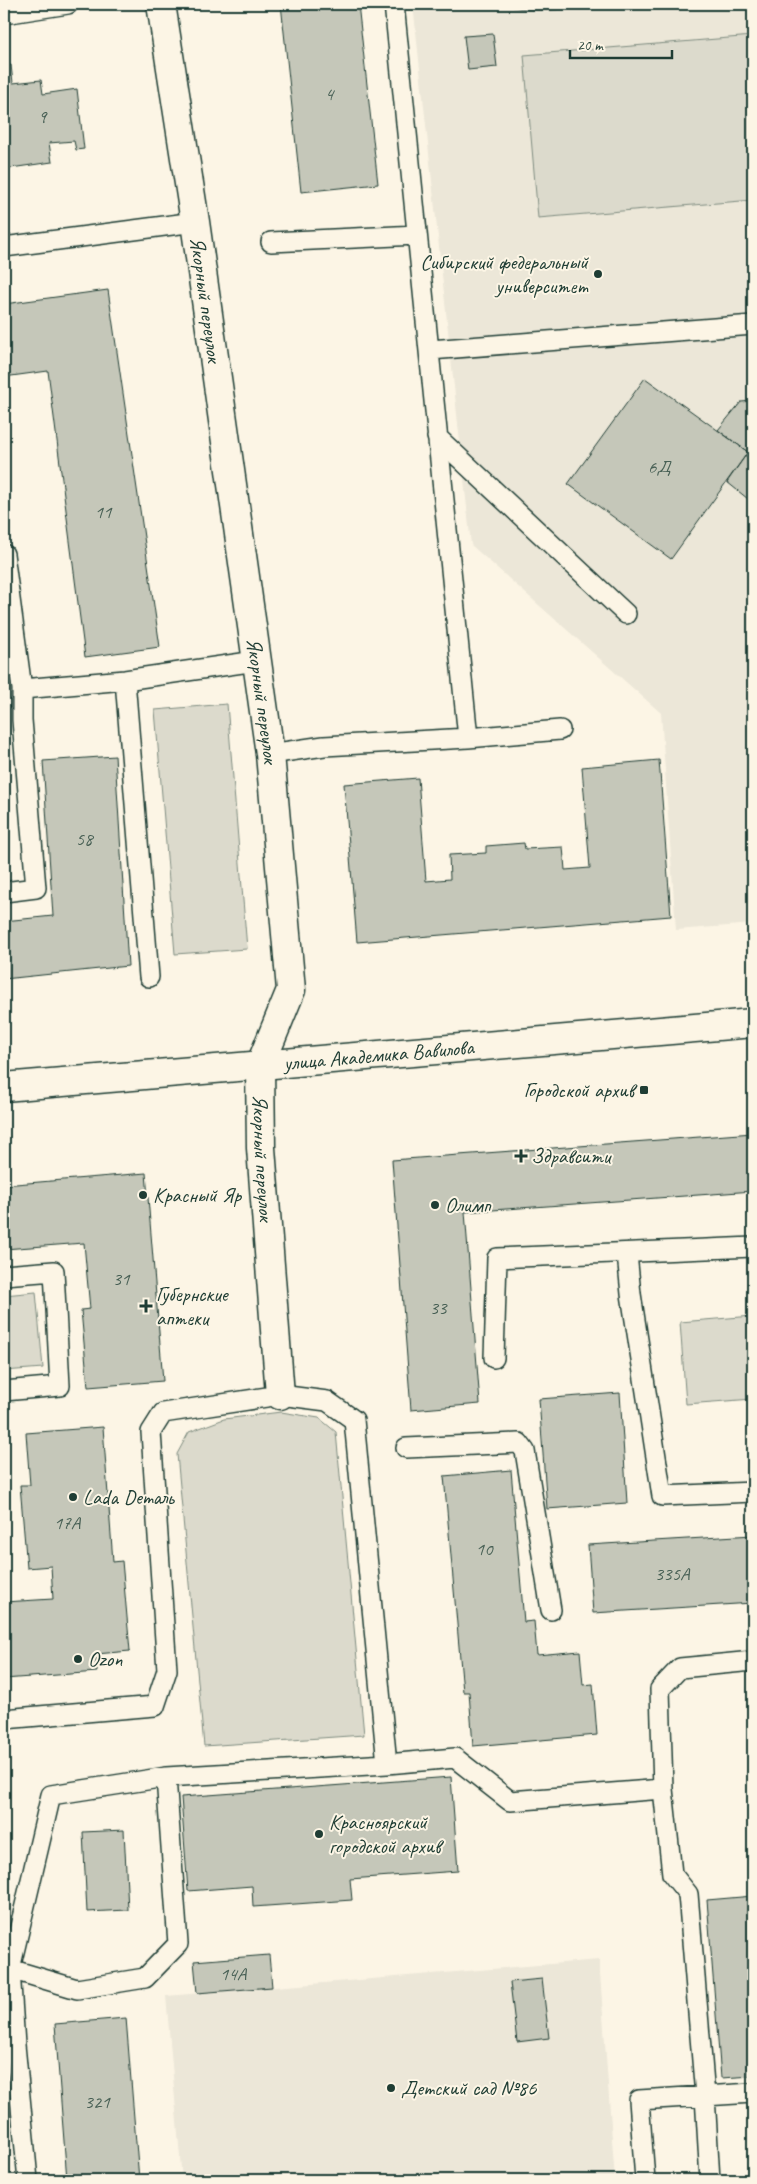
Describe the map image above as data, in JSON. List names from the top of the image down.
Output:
{
  "streets": {
    "street": ["Якорный переулок", "улица Академика Вавилова"]
  },
  "crossings": [
    ["Якорный переулок", "улица Академика Вавилова"]
  ],
  "places": {
    "other": [
      "Сибирский федеральный университет",
      "Красный Яр",
      "Олимп",
      "Lada Dеталь",
      "Ozon",
      "Красноярский городской архив",
      "Детский сад №86"
    ],
    "transit": ["Городской архив"],
    "health": ["Здравсити", "Губернские аптеки"]
  },
  "house_numbers": [
    "4",
    "9",
    "6Д",
    "11",
    "58",
    "31",
    "33",
    "17А",
    "10",
    "335А",
    "14А",
    "321"
  ],
  "scale_bar": "20 m"
}
